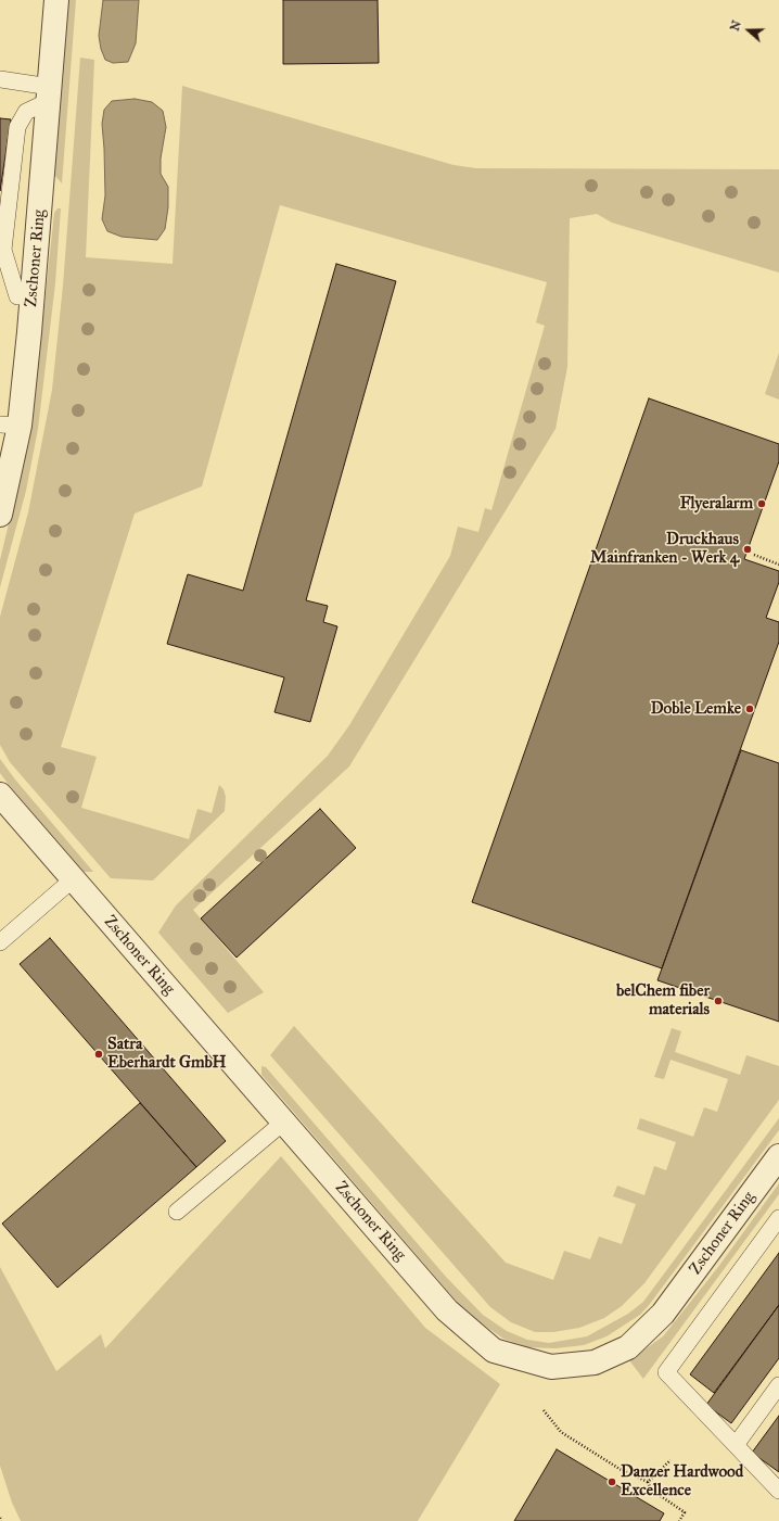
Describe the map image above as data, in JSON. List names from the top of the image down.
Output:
{
  "streets": {
    "street": ["Zschoner Ring"]
  },
  "places": [
    "Flyeralarm",
    "Druckhaus Mainfranken - Werk 4",
    "Doble Lemke",
    "belChem fiber materials",
    "Satra Eberhardt GmbH",
    "Danzer Hardwood Excellence"
  ],
  "north": "left"
}
